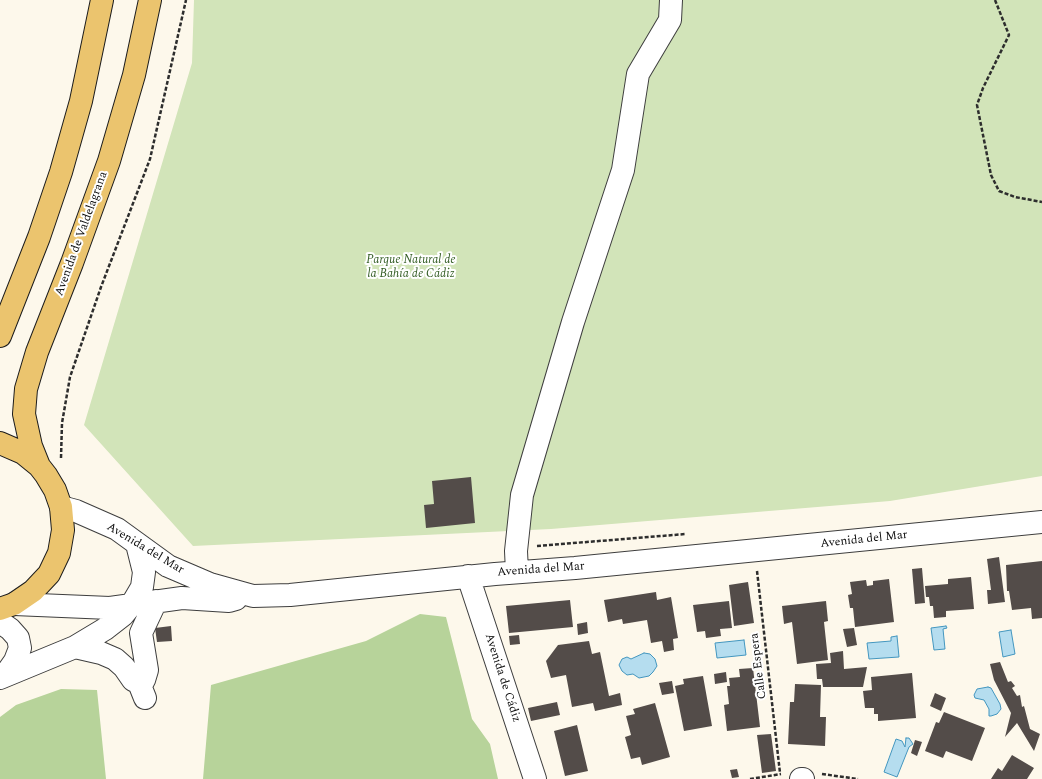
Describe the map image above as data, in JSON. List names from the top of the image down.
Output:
{
  "streets": {
    "main road": ["Avenida de Valdelagrana"],
    "street": ["Avenida del Mar", "Avenida de Cádiz"],
    "path": ["Calle Espera"]
  },
  "crossings": [
    ["Avenida del Mar", "Calle Espera"],
    ["Avenida del Mar", "Avenida de Cádiz"]
  ],
  "parks": ["Parque Natural de la Bahía de Cádiz"]
}
